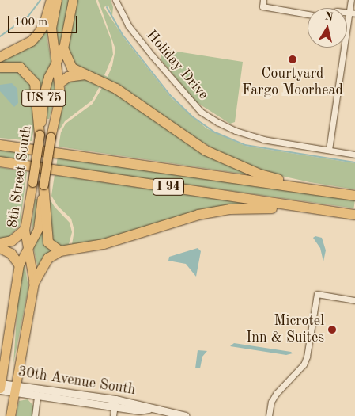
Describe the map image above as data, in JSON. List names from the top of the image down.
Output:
{
  "streets": {
    "highway": ["I 94"],
    "main road": ["US 75", "8th Street South"],
    "street": ["Holiday Drive", "30th Avenue South"]
  },
  "crossings": [
    ["8th Street South", "30th Avenue South"]
  ],
  "places": ["Courtyard Fargo Moorhead", "Microtel Inn & Suites"],
  "scale_bar": "100 m",
  "north": "top"
}
